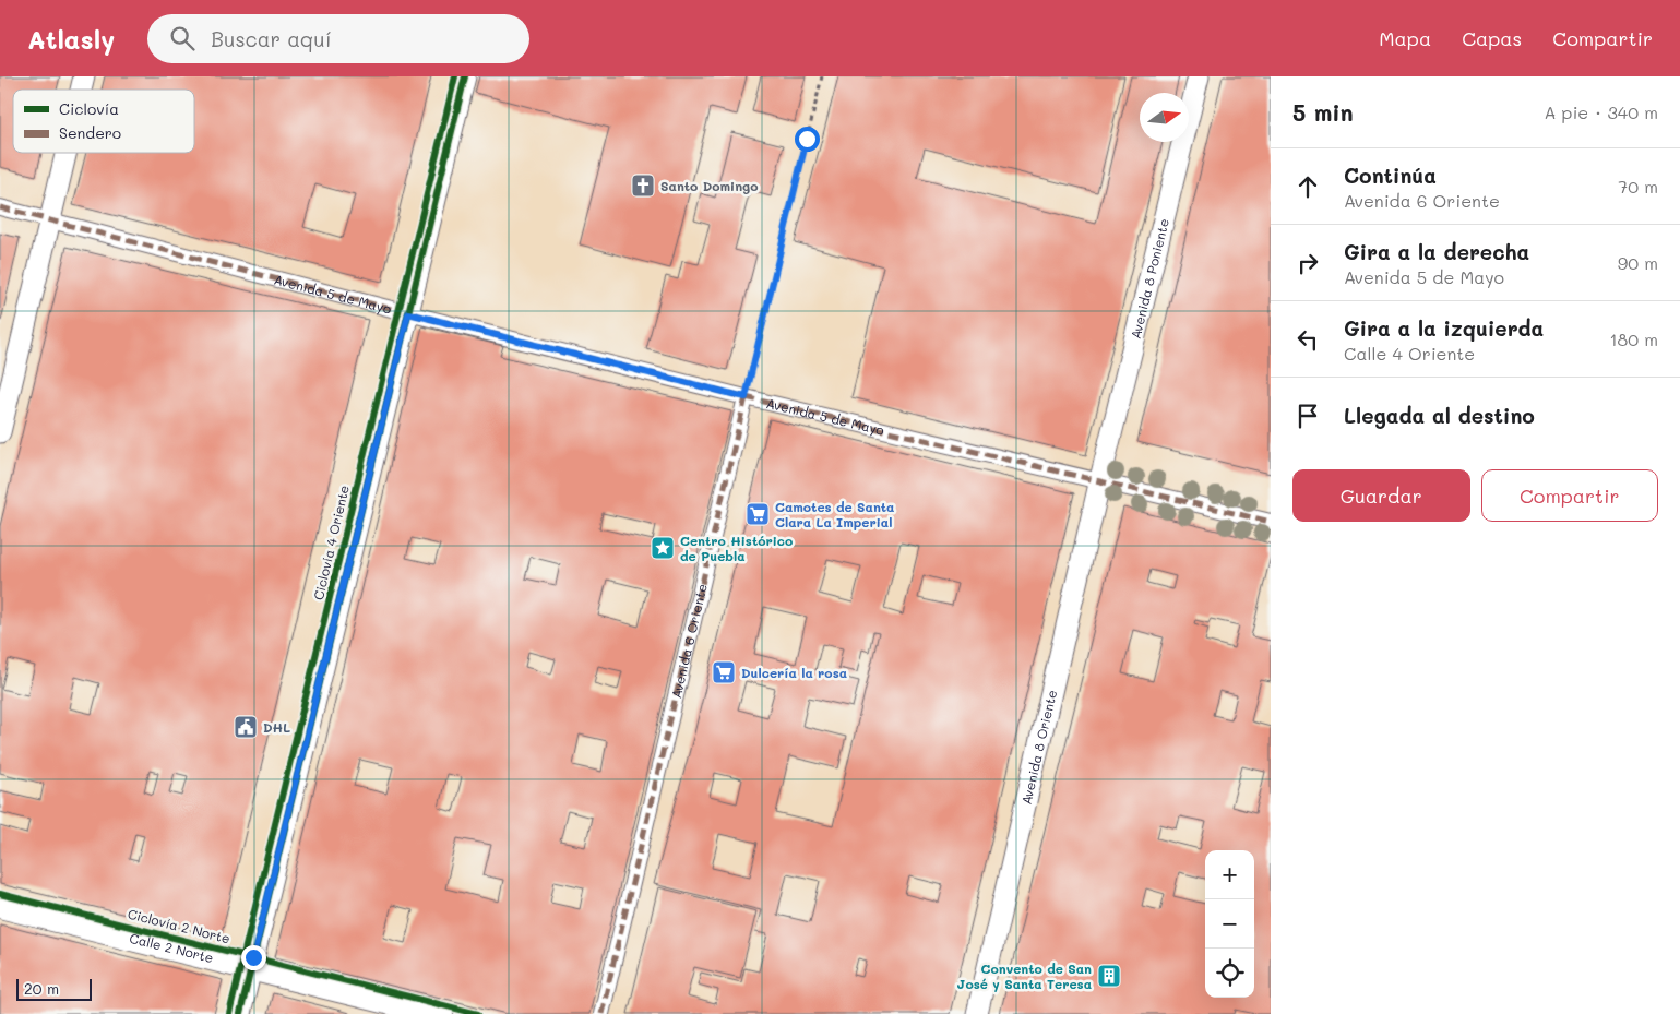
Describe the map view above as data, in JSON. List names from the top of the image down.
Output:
{
  "streets": {
    "street": [
      "Avenida 8 Poniente",
      "Avenida 5 de Mayo",
      "Avenida 6 Oriente",
      "Avenida 8 Oriente",
      "Calle 2 Norte"
    ],
    "cycle path": ["Ciclovía 4 Oriente", "Ciclovía 2 Norte"]
  },
  "crossings": [
    ["Avenida 8 Poniente", "Avenida 5 de Mayo"],
    ["Avenida 8 Poniente", "Avenida 8 Oriente"],
    ["Avenida 5 de Mayo", "Avenida 6 Oriente"],
    ["Avenida 5 de Mayo", "Avenida 8 Oriente"]
  ],
  "places": {
    "church": ["Santo Domingo"],
    "supermarket": ["Camotes de Santa Clara La Imperial", "Dulcería la rosa"],
    "place": ["Centro Histórico de Puebla"],
    "public building": ["DHL"],
    "building": ["Convento de San José y Santa Teresa"]
  },
  "legend": ["Ciclovía", "Sendero"],
  "scale_bar": "20 m",
  "north": "right",
  "page": {
    "header": "Atlasly",
    "search": "Buscar aquí",
    "nav": ["Mapa", "Capas", "Compartir"],
    "heading": ["5 min", "A pie · 340 m"],
    "list": [
      ["Continúa", "Avenida 6 Oriente", "70 m"],
      ["Gira a la derecha", "Avenida 5 de Mayo", "90 m"],
      ["Gira a la izquierda", "Calle 4 Oriente", "180 m"],
      "Llegada al destino"
    ],
    "buttons": ["Guardar", "Compartir"],
    "map_buttons": ["+", "−"],
    "scale": "20 m"
  }
}
